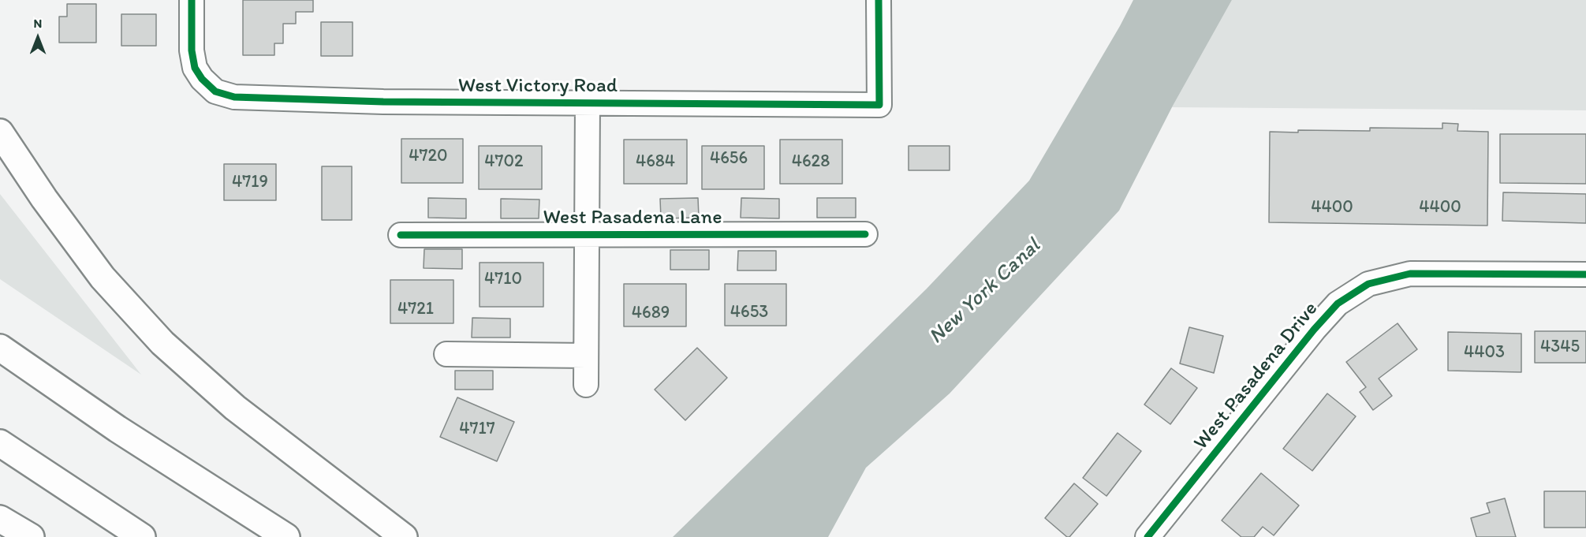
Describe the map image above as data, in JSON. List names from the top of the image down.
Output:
{
  "streets": {
    "street": ["West Victory Road", "West Pasadena Lane", "West Pasadena Drive"]
  },
  "water": ["New York Canal"],
  "house_numbers": [
    "4720",
    "4656",
    "4702",
    "4684",
    "4628",
    "4719",
    "4400",
    "4400",
    "4710",
    "4721",
    "4653",
    "4689",
    "4345",
    "4403",
    "4717"
  ],
  "north": "top"
}
